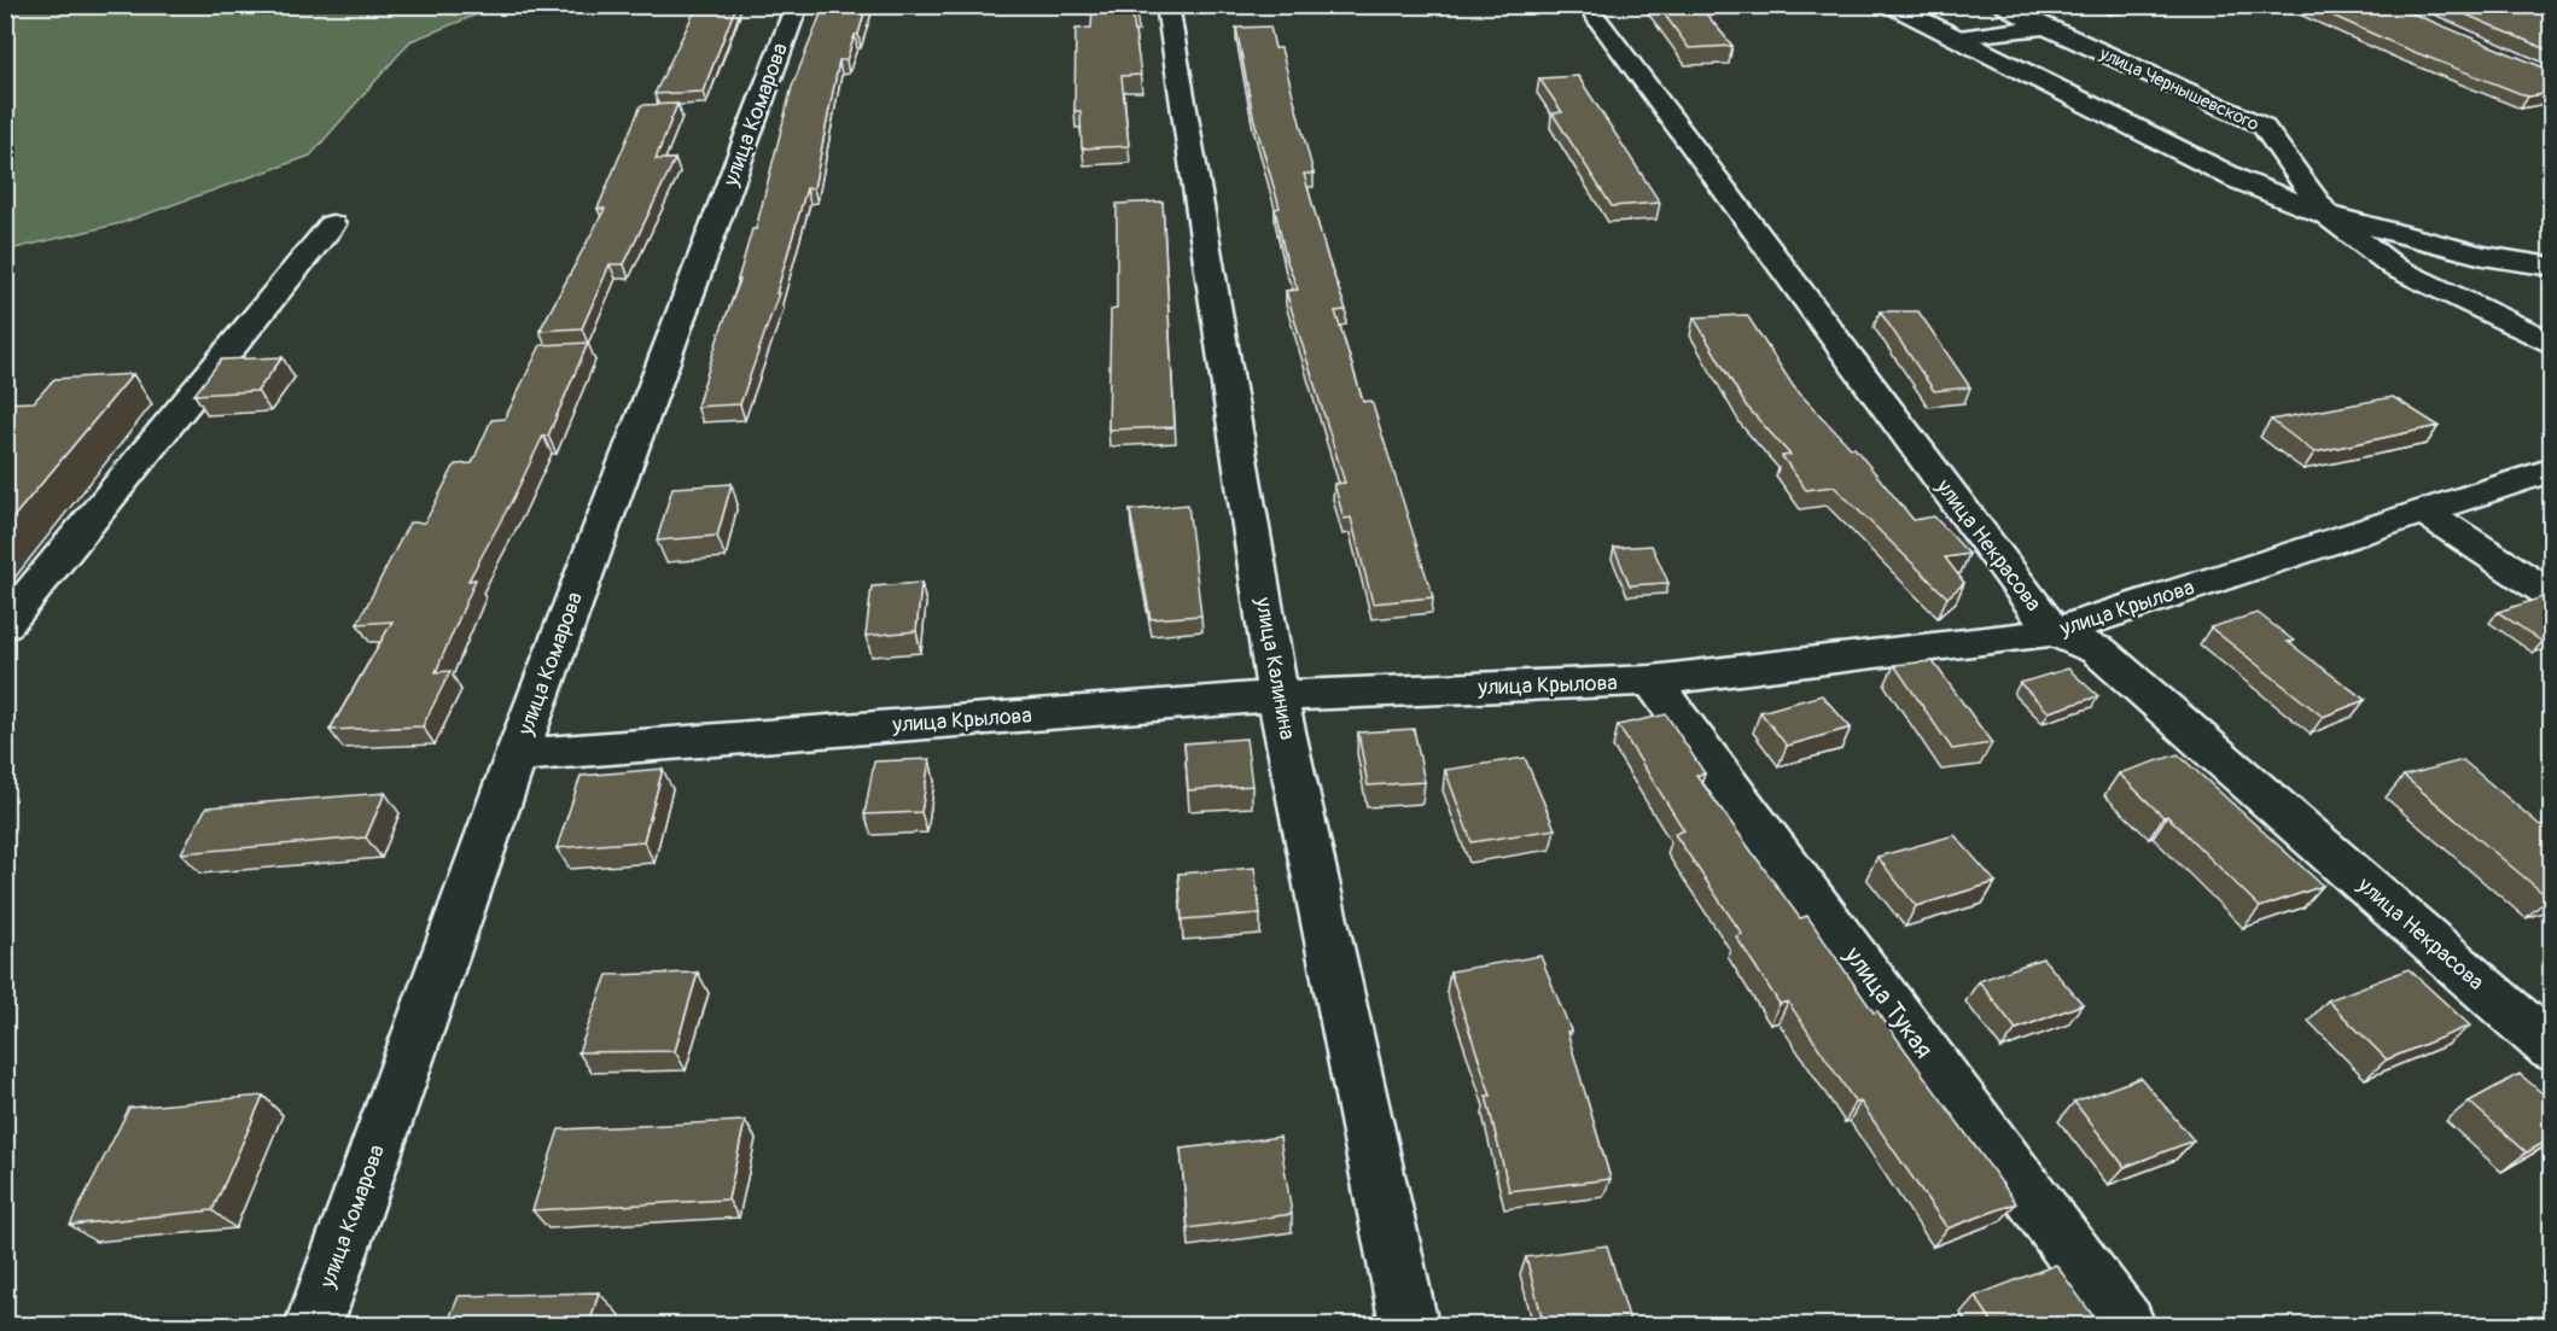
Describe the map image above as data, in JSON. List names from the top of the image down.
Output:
{
  "streets": {
    "street": [
      "улица Чернышевского",
      "улица Комарова",
      "улица Некрасова",
      "улица Крылова",
      "улица Калинина",
      "улица Тукая"
    ]
  },
  "crossings": [
    ["улица Комарова", "улица Крылова"],
    ["улица Некрасова", "улица Крылова"],
    ["улица Крылова", "улица Калинина"],
    ["улица Крылова", "улица Тукая"]
  ]
}
